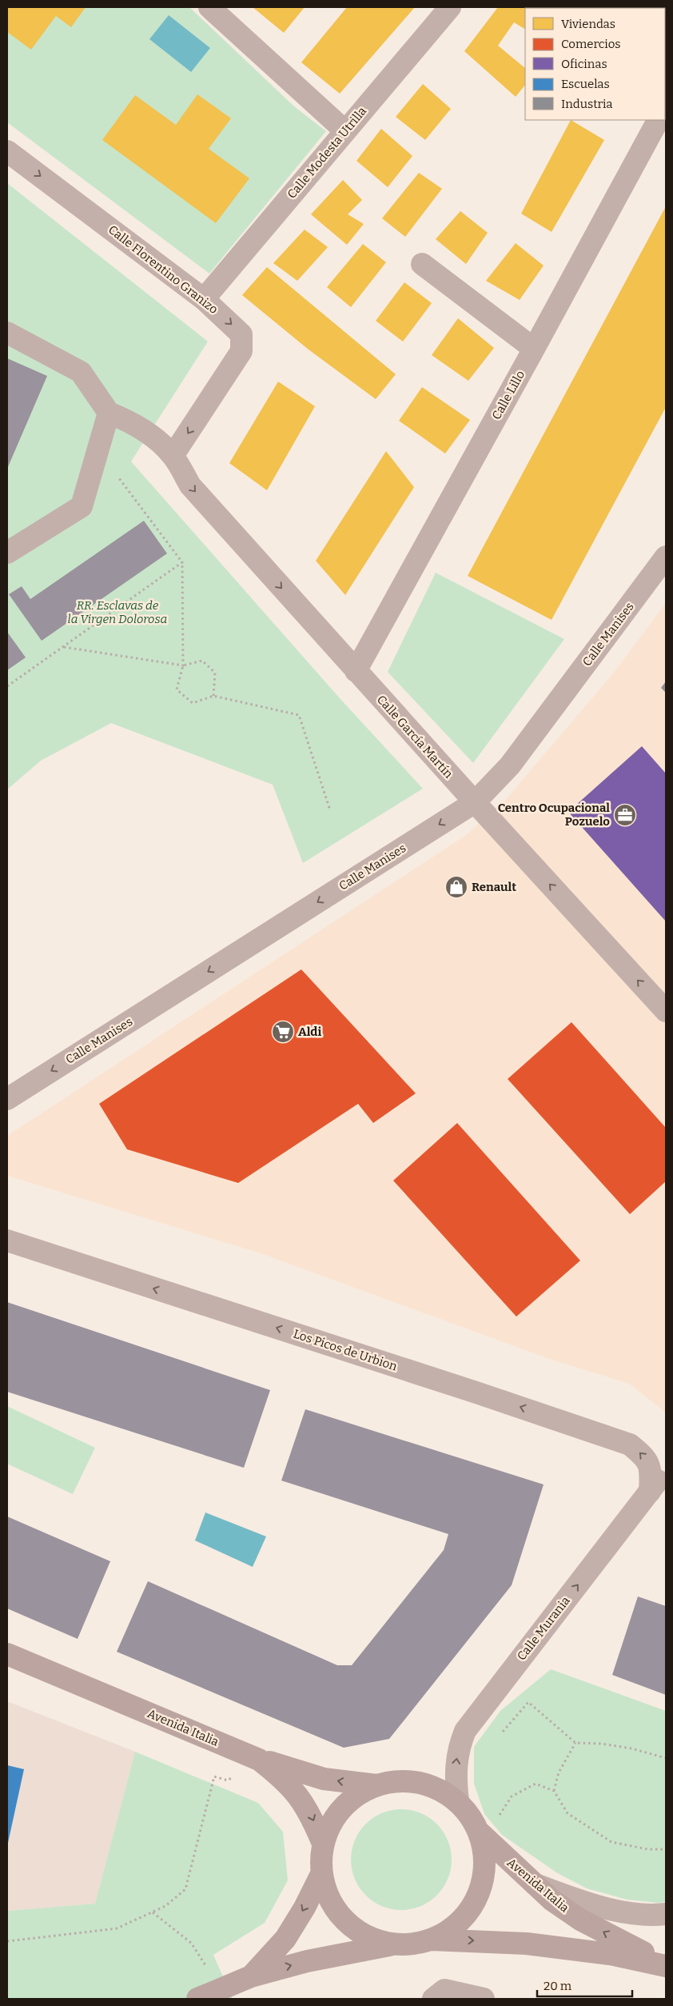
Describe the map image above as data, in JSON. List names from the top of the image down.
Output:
{
  "streets": {
    "main road": ["Avenida Italia"],
    "street": [
      "Calle Modesta Utrilla",
      "Calle Florentino Granizo",
      "Calle Lillo",
      "Calle Manises",
      "Calle García Martín",
      "Los Picos de Urbion",
      "Calle Murania"
    ]
  },
  "crossings": [
    ["Calle Modesta Utrilla", "Calle Florentino Granizo"],
    ["Calle Florentino Granizo", "Calle García Martín"],
    ["Calle Lillo", "Calle García Martín"],
    ["Calle Manises", "Calle García Martín"],
    ["Los Picos de Urbion", "Calle Murania"]
  ],
  "one_way": ["Calle Manises", "Los Picos de Urbion", "Calle Murania"],
  "parks": ["RR. Esclavas de la Virgen Dolorosa"],
  "places": {
    "office": ["Centro Ocupacional Pozuelo"],
    "shop": ["Renault"],
    "supermarket": ["Aldi"]
  },
  "legend": [
    "Viviendas",
    "Comercios",
    "Oficinas",
    "Escuelas",
    "Industria"
  ],
  "scale_bar": "20 m"
}
